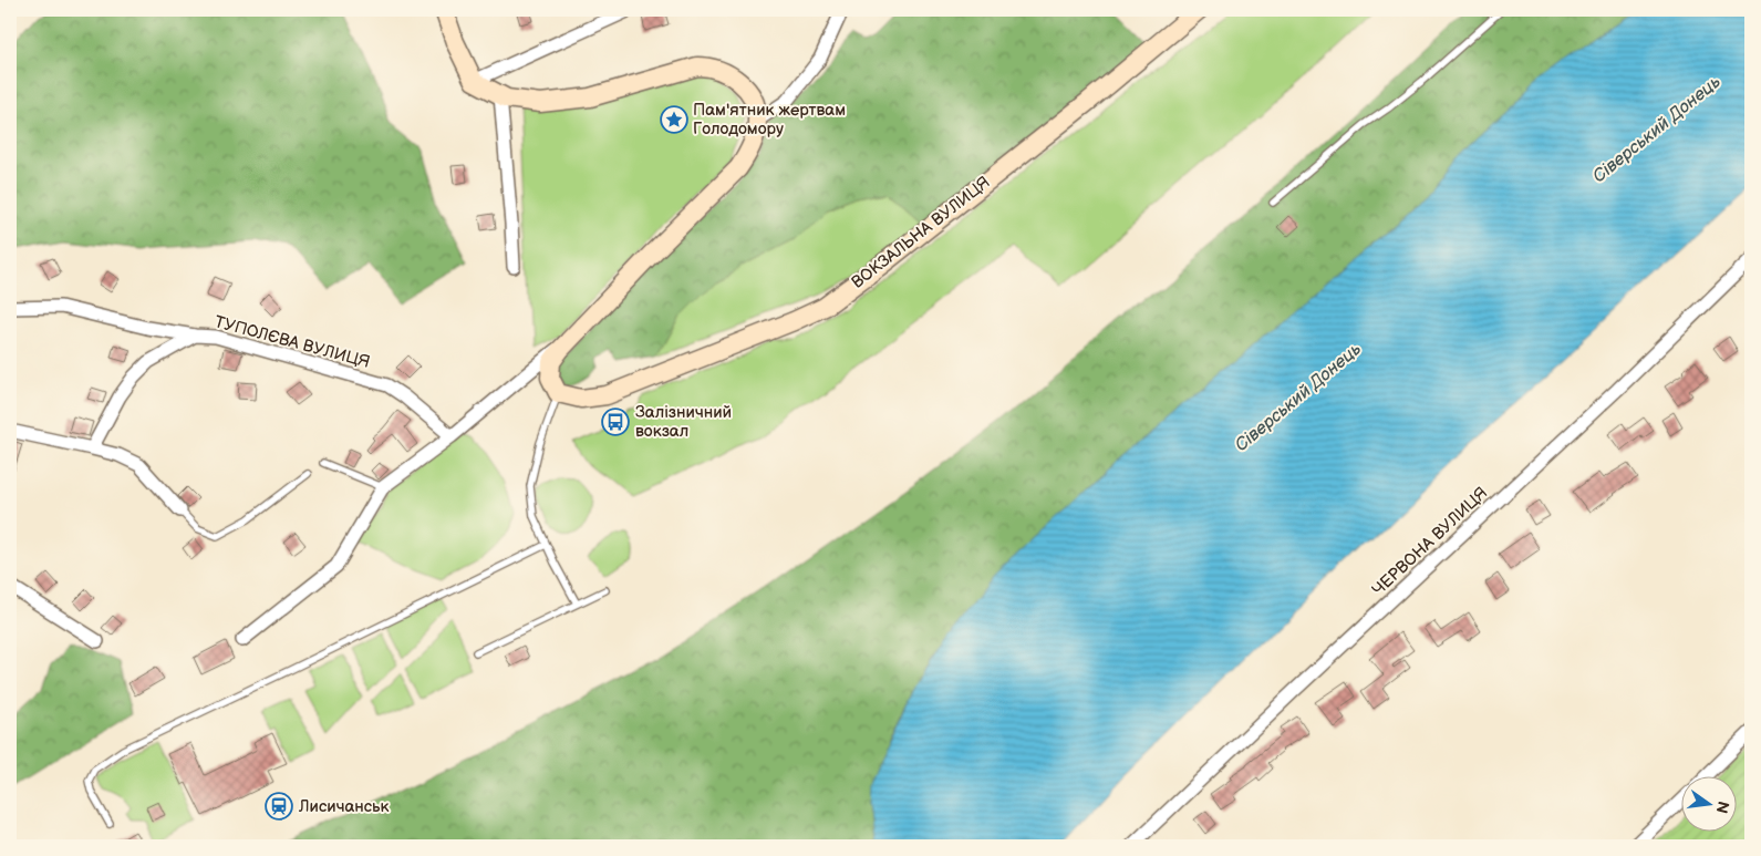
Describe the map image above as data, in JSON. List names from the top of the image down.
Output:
{
  "streets": {
    "main road": ["ВОКЗАЛЬНА ВУЛИЦЯ"],
    "street": ["ТУПОЛЄВА ВУЛИЦЯ", "ЧЕРВОНА ВУЛИЦЯ"]
  },
  "water": ["Сіверський Донець"],
  "places": {
    "place": ["Пам'ятник жертвам Голодомору"],
    "bus stop": ["Залізничний вокзал"],
    "station": ["Лисичанськ"]
  },
  "north": "right"
}
